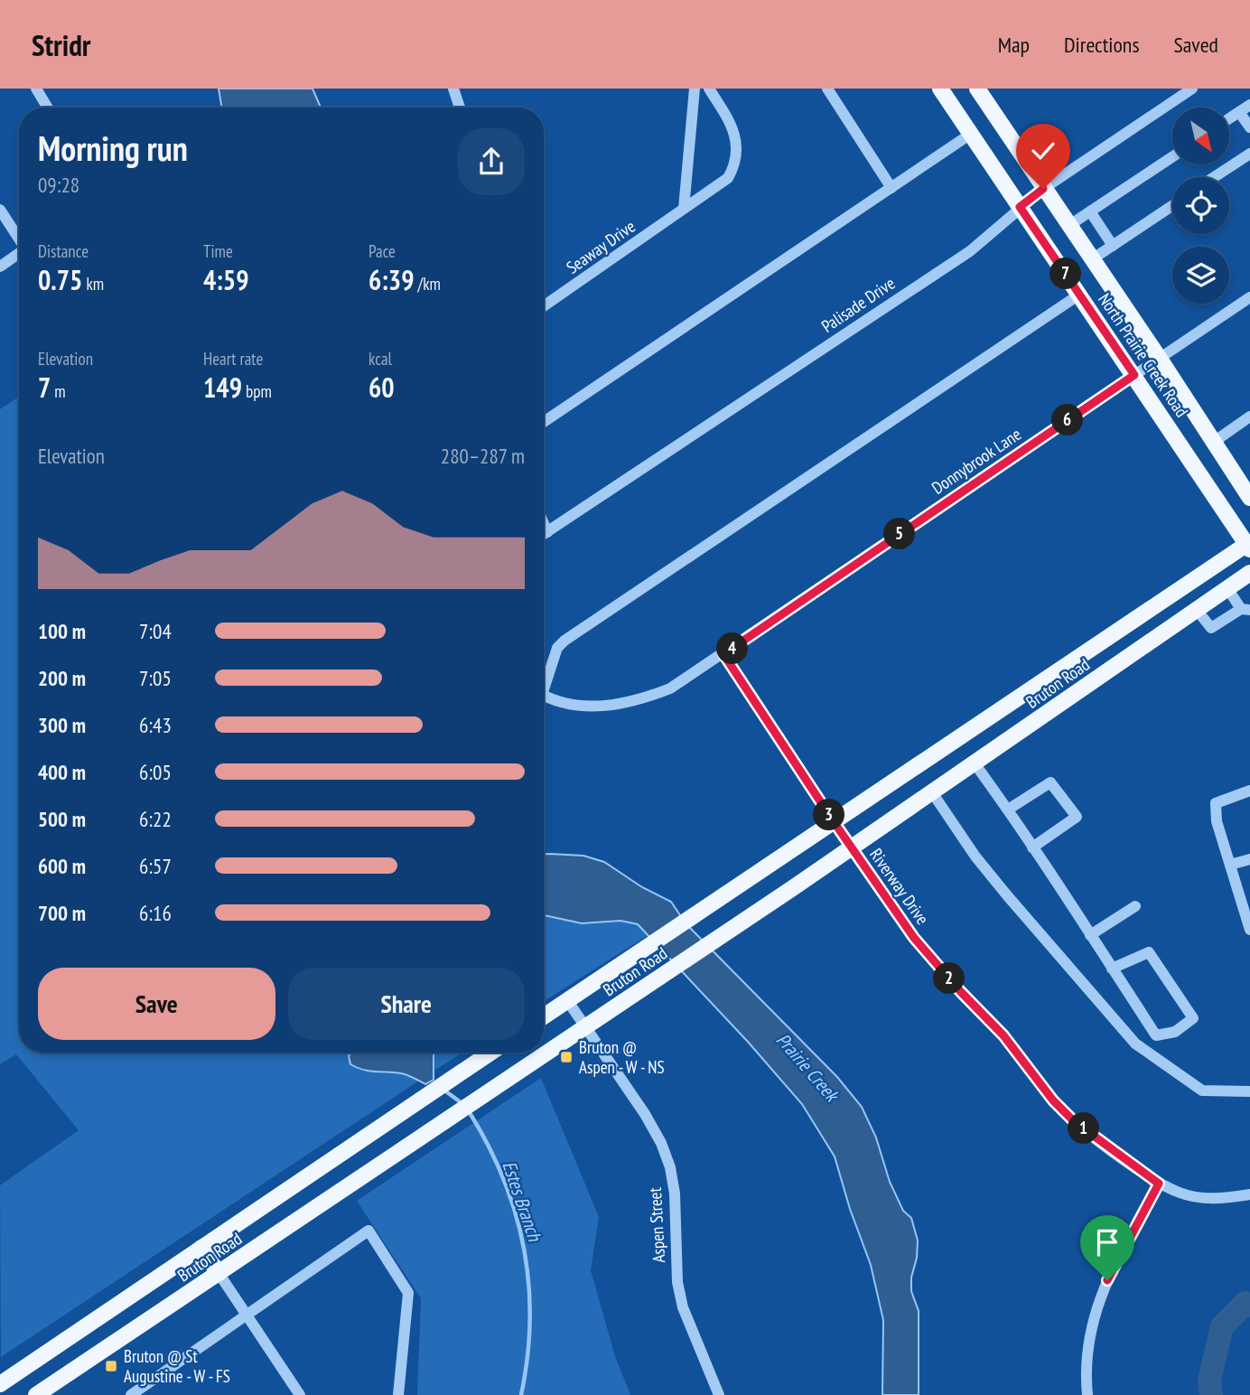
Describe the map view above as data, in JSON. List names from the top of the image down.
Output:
{
  "streets": {
    "main road": ["North Prairie Creek Road", "Bruton Road"],
    "street": [
      "Seaway Drive",
      "Palisade Drive",
      "Donnybrook Lane",
      "Riverway Drive",
      "Aspen Street"
    ]
  },
  "crossings": [
    ["Palisade Drive", "North Prairie Creek Road"],
    ["North Prairie Creek Road", "Donnybrook Lane"],
    ["North Prairie Creek Road", "Bruton Road"],
    ["Donnybrook Lane", "Riverway Drive"],
    ["Bruton Road", "Riverway Drive"],
    ["Bruton Road", "Aspen Street"]
  ],
  "water": ["Prairie Creek", "Estes Branch"],
  "places": {
    "transit": ["Bruton @ Aspen - W - NS", "Bruton @ St Augustine - W - FS"]
  },
  "north": "bottom right",
  "page": {
    "header": "Stridr",
    "nav": ["Map", "Directions", "Saved"],
    "heading": ["Morning run", "09:28"],
    "stats": [
      ["Distance", "0.75 km"],
      ["Time", "4:59"],
      ["Pace", "6:39 /km"],
      ["Elevation", "7 m"],
      ["Heart rate", "149 bpm"],
      ["kcal", "60"]
    ],
    "pins": [
      "7",
      "6",
      "5",
      "4",
      "3",
      "2",
      "1"
    ],
    "chart": ["Elevation", "280–287 m"],
    "list": [
      {
        "name": "100 m",
        "note": "7:04"
      },
      {
        "name": "200 m",
        "note": "7:05"
      },
      {
        "name": "300 m",
        "note": "6:43"
      },
      {
        "name": "400 m",
        "note": "6:05"
      },
      {
        "name": "500 m",
        "note": "6:22"
      },
      {
        "name": "600 m",
        "note": "6:57"
      },
      {
        "name": "700 m",
        "note": "6:16"
      }
    ],
    "buttons": ["Save", "Share"]
  }
}
